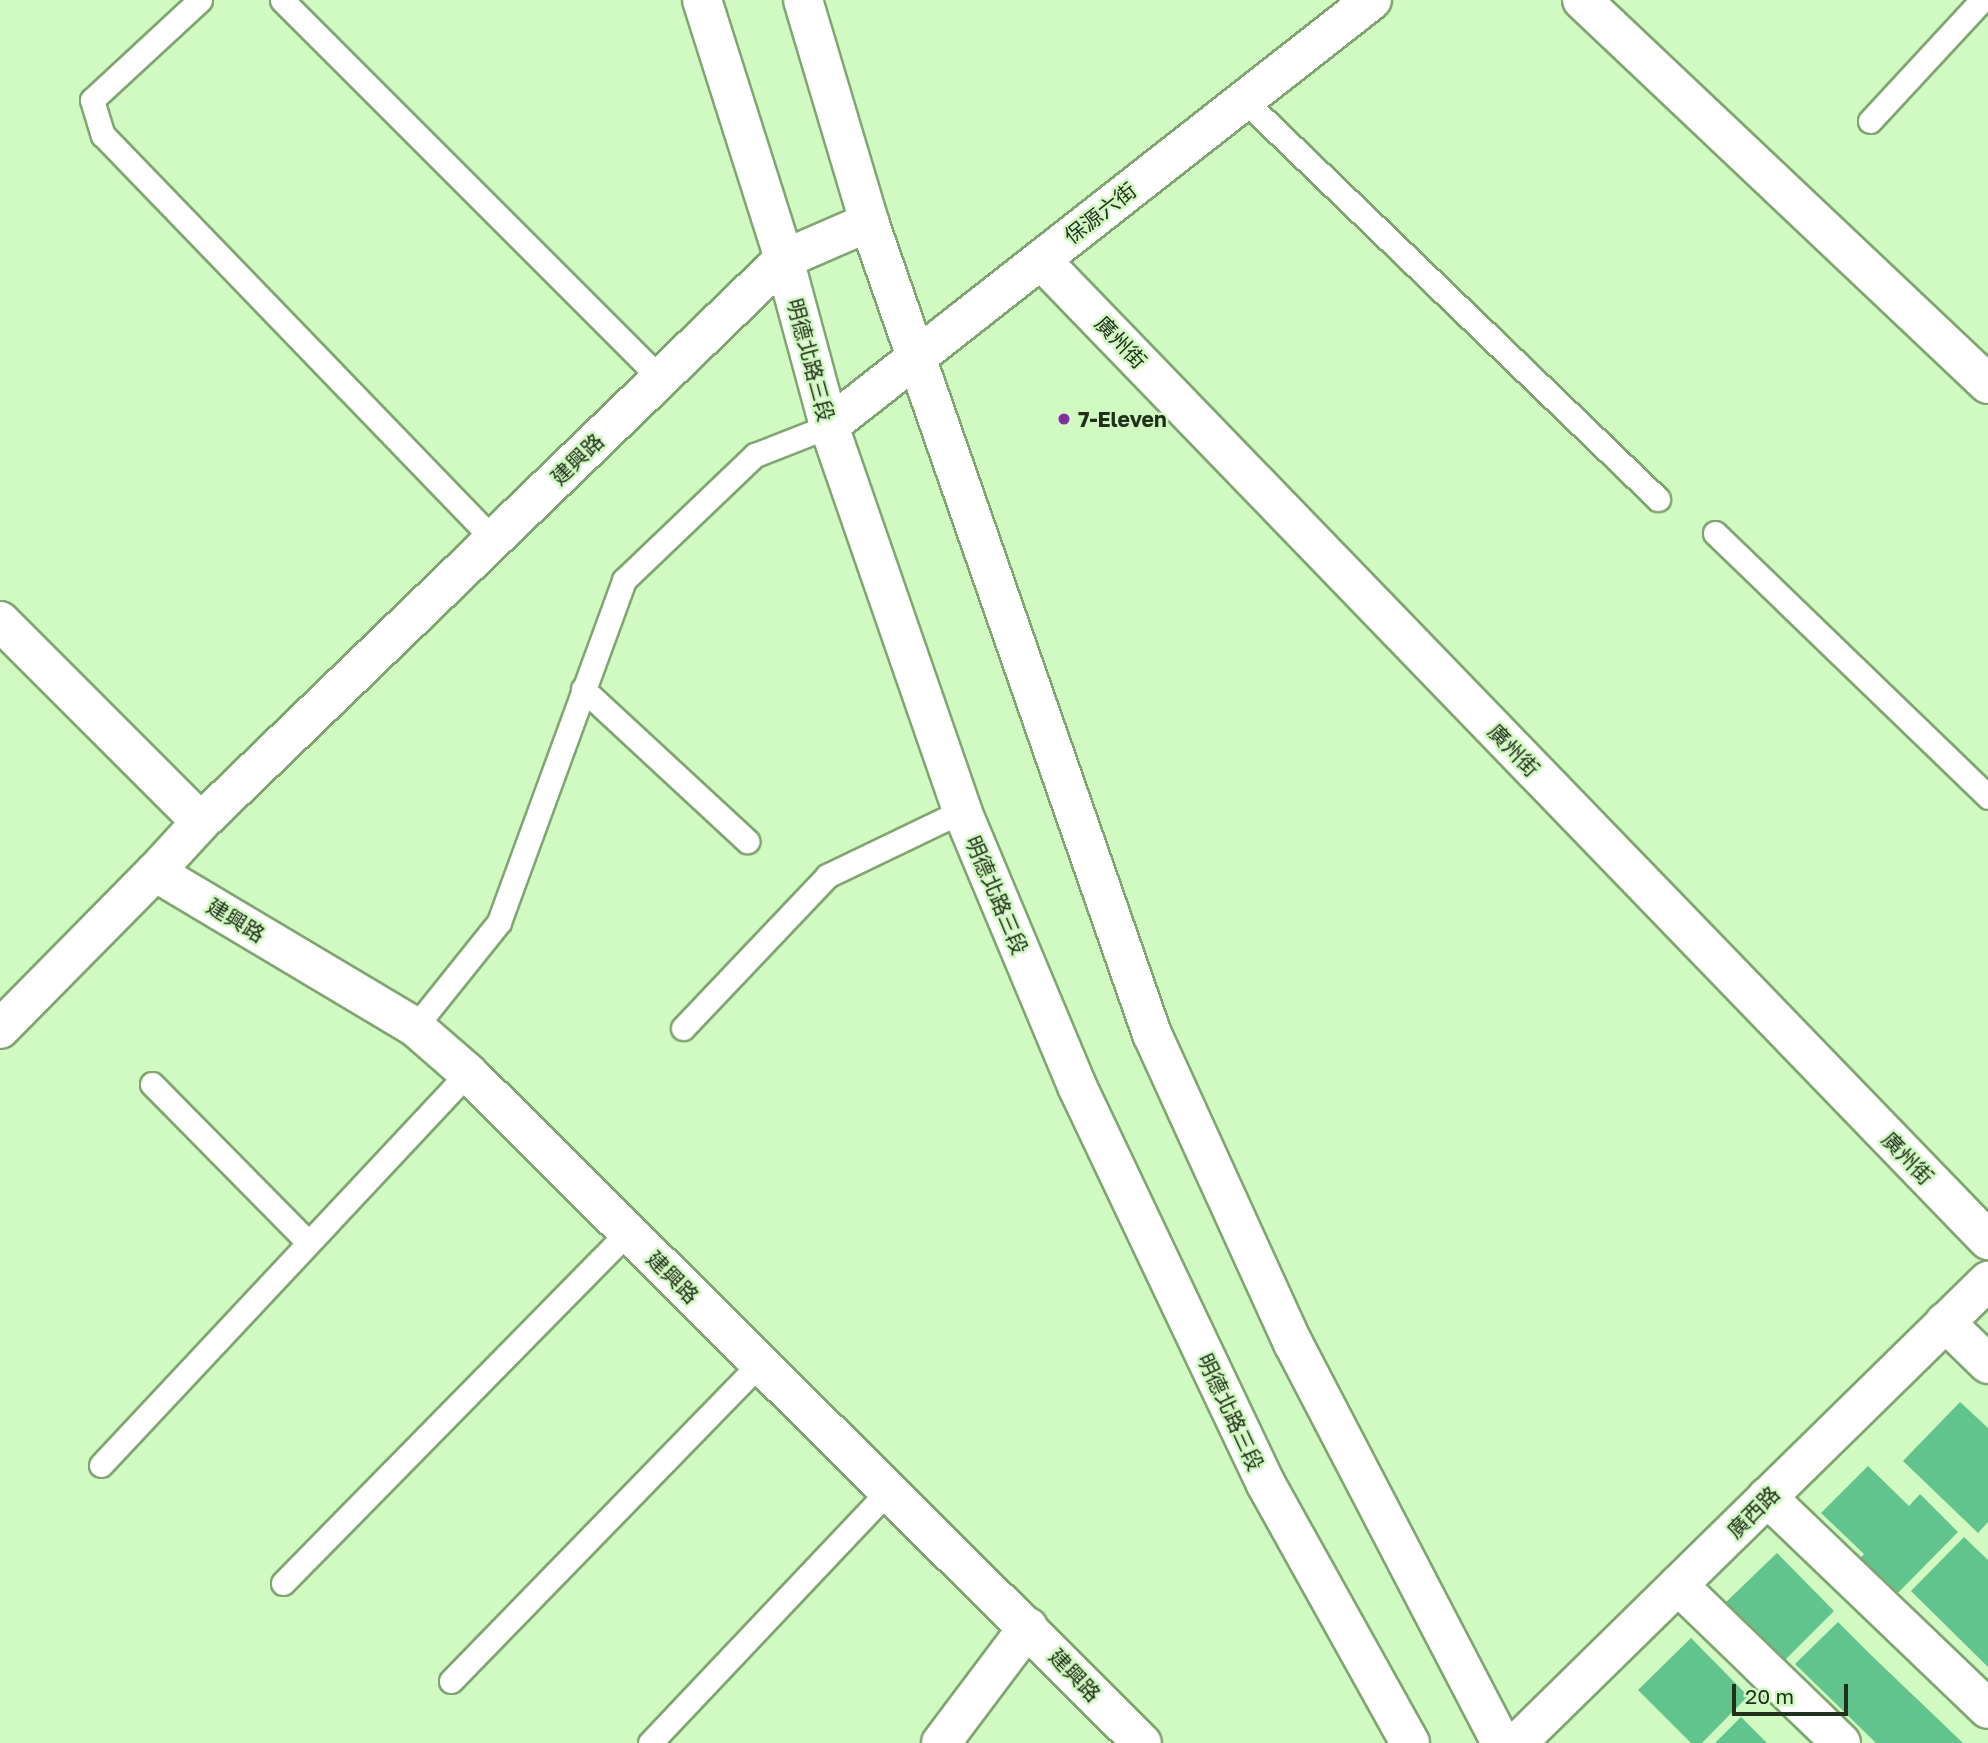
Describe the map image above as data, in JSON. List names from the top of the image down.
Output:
{
  "streets": {
    "street": [
      "保源六街",
      "廣州街",
      "明德北路三段",
      "建興路",
      "廣西路"
    ]
  },
  "crossings": [
    ["保源六街", "廣州街"],
    ["保源六街", "明德北路三段"],
    ["明德北路三段", "建興路"]
  ],
  "places": ["7-Eleven"],
  "scale_bar": "20 m"
}
